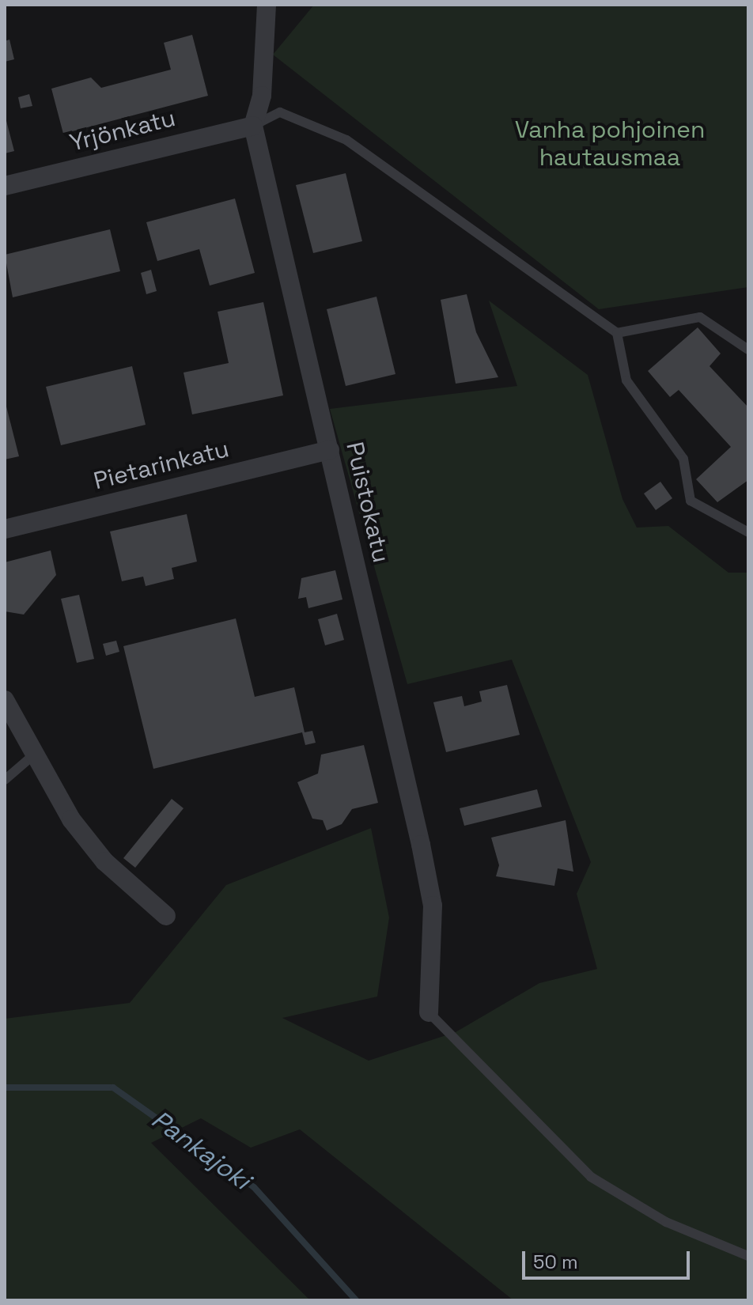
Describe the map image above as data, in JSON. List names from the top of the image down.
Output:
{
  "streets": {
    "street": ["Yrjönkatu", "Pietarinkatu", "Puistokatu"]
  },
  "crossings": [
    ["Yrjönkatu", "Puistokatu"],
    ["Pietarinkatu", "Puistokatu"]
  ],
  "water": ["Pankajoki"],
  "parks": ["Vanha pohjoinen hautausmaa"],
  "scale_bar": "50 m"
}
